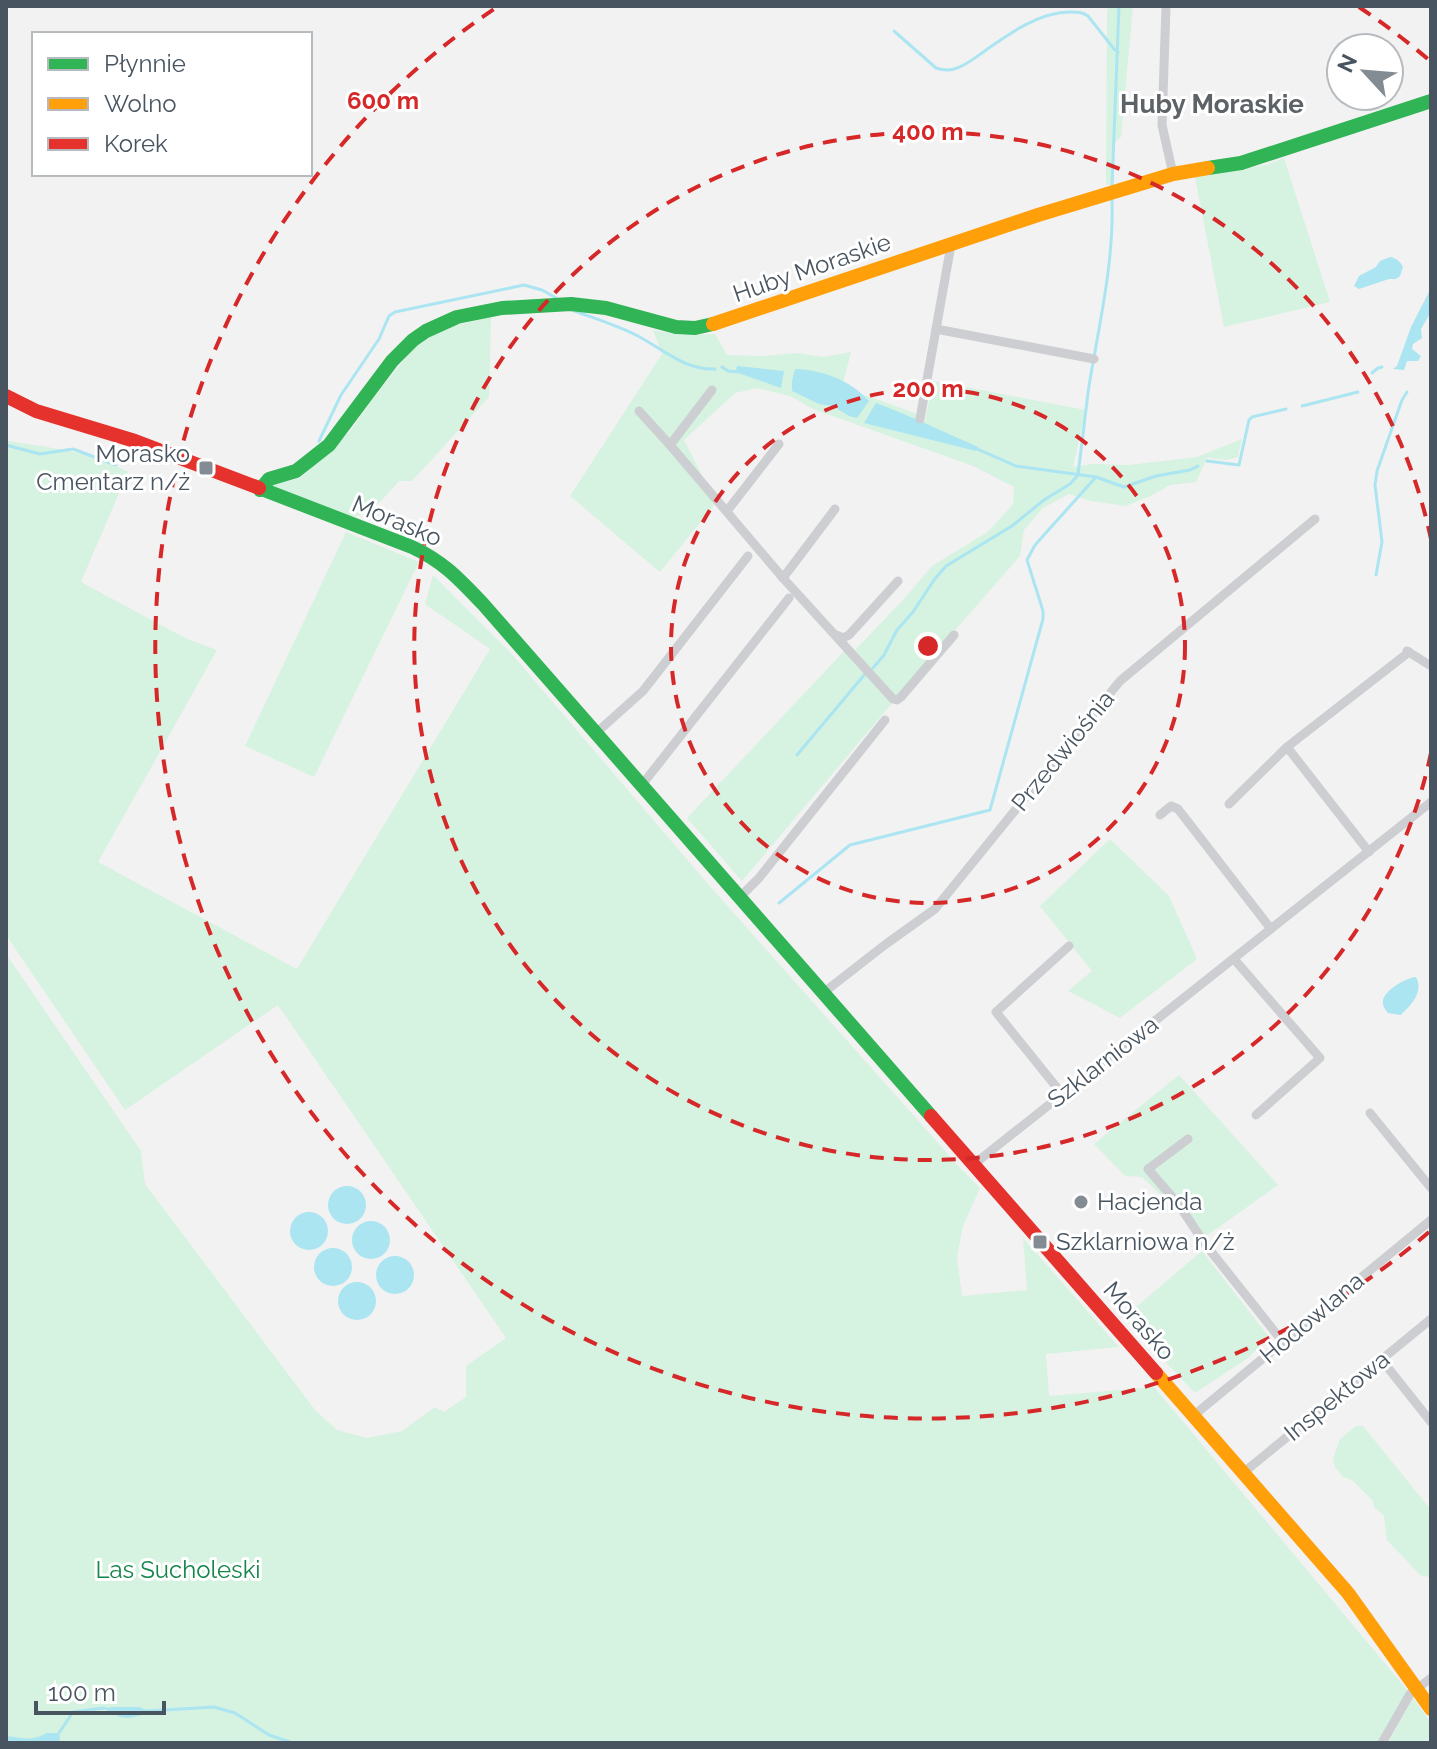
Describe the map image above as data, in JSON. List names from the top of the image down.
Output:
{
  "streets": {
    "street": [
      "Huby Moraskie",
      "Morasko",
      "Przedwiośnia",
      "Szklarniowa",
      "Hodowlana",
      "Inspektowa"
    ]
  },
  "crossings": [
    ["Huby Moraskie", "Morasko"],
    ["Morasko", "Przedwiośnia"],
    ["Morasko", "Szklarniowa"],
    ["Morasko", "Hodowlana"],
    ["Morasko", "Inspektowa"]
  ],
  "districts": ["Huby Moraskie"],
  "parks": ["Las Sucholeski"],
  "places": {
    "transit": ["Morasko Cmentarz n/ż", "Szklarniowa n/ż"],
    "other": ["Hacjenda"]
  },
  "legend": ["Płynnie", "Wolno", "Korek"],
  "scale_bar": "100 m",
  "north": "top left",
  "rings": ["600 m", "400 m", "200 m"]
}
